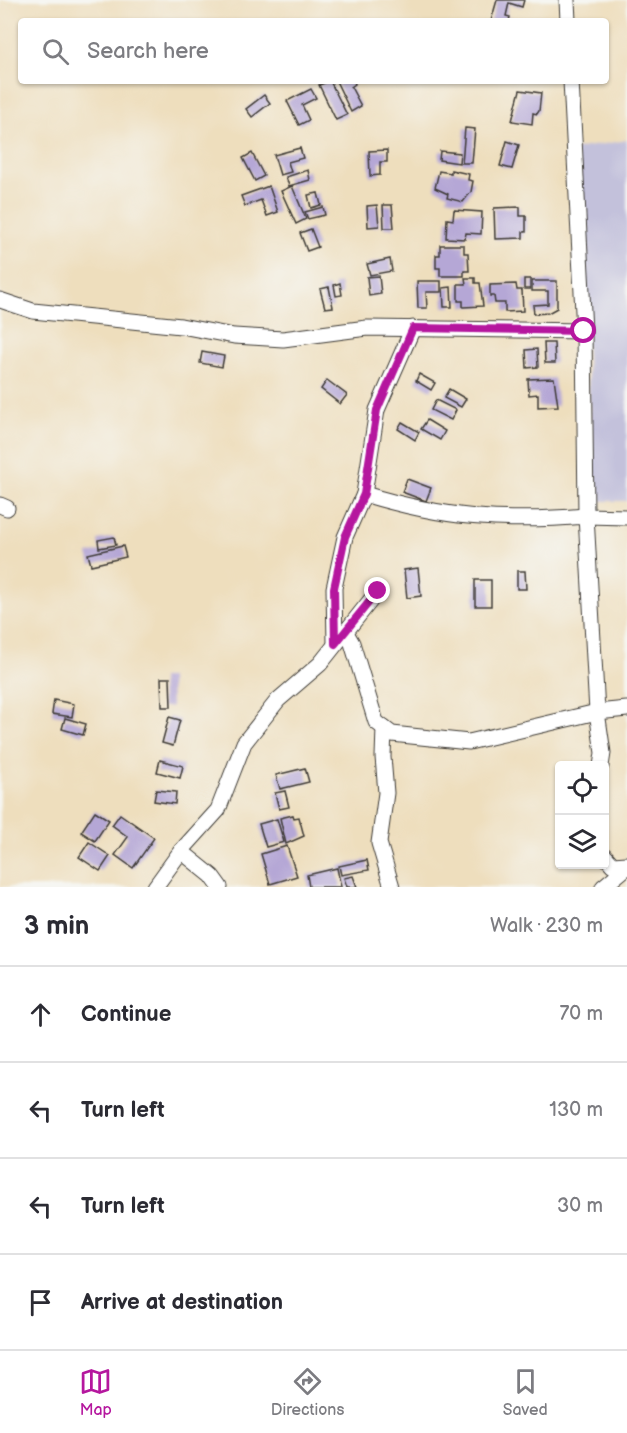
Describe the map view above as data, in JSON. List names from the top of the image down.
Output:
{
  "page": {
    "search": "Search here",
    "heading": ["3 min", "Walk · 230 m"],
    "list": [
      ["Continue", "70 m"],
      ["Turn left", "130 m"],
      ["Turn left", "30 m"],
      "Arrive at destination"
    ],
    "nav": ["Map", "Directions", "Saved"]
  }
}
